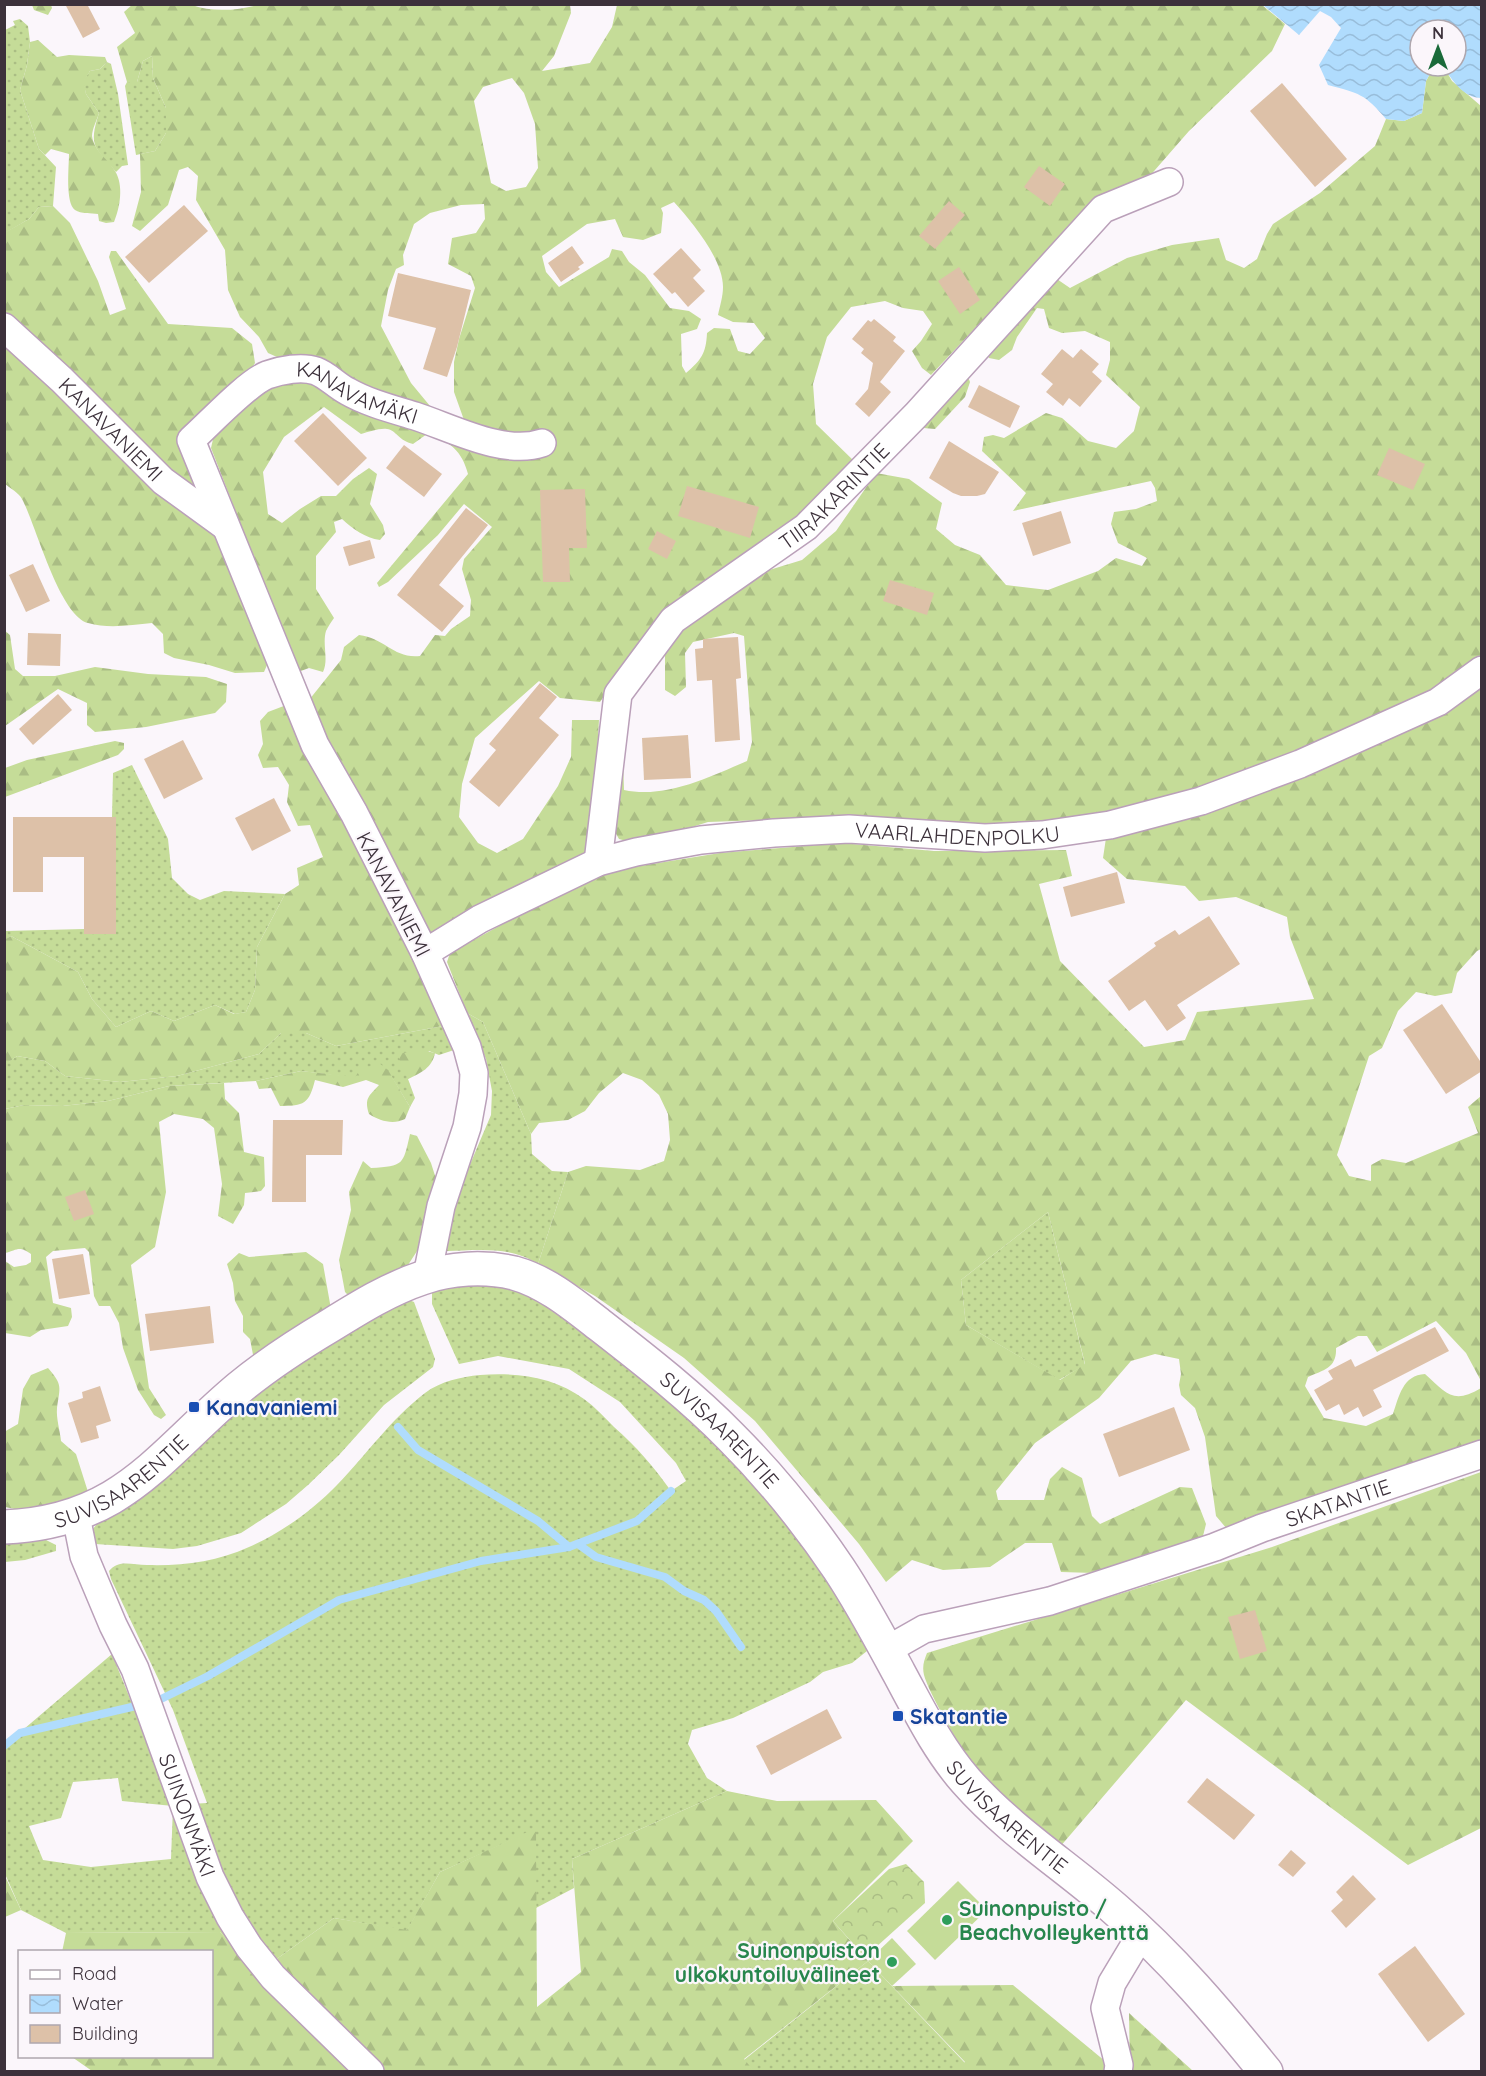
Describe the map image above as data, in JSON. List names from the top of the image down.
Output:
{
  "streets": {
    "street": [
      "KANAVAMÄKI",
      "KANAVANIEMI",
      "TIIRAKARINTIE",
      "VAARLAHDENPOLKU",
      "SUVISAARENTIE",
      "SKATANTIE",
      "SUINONMÄKI"
    ]
  },
  "crossings": [
    ["KANAVAMÄKI", "KANAVANIEMI"],
    ["KANAVANIEMI", "VAARLAHDENPOLKU"],
    ["KANAVANIEMI", "SUVISAARENTIE"],
    ["TIIRAKARINTIE", "VAARLAHDENPOLKU"],
    ["SUVISAARENTIE", "SKATANTIE"],
    ["SUVISAARENTIE", "SUINONMÄKI"]
  ],
  "places": {
    "transit": ["Kanavaniemi", "Skatantie"],
    "other": ["Suinonpuisto / Beachvolleykenttä", "Suinonpuiston ulkokuntoiluvälineet"]
  },
  "legend": ["Road", "Water", "Building"],
  "north": "top"
}
